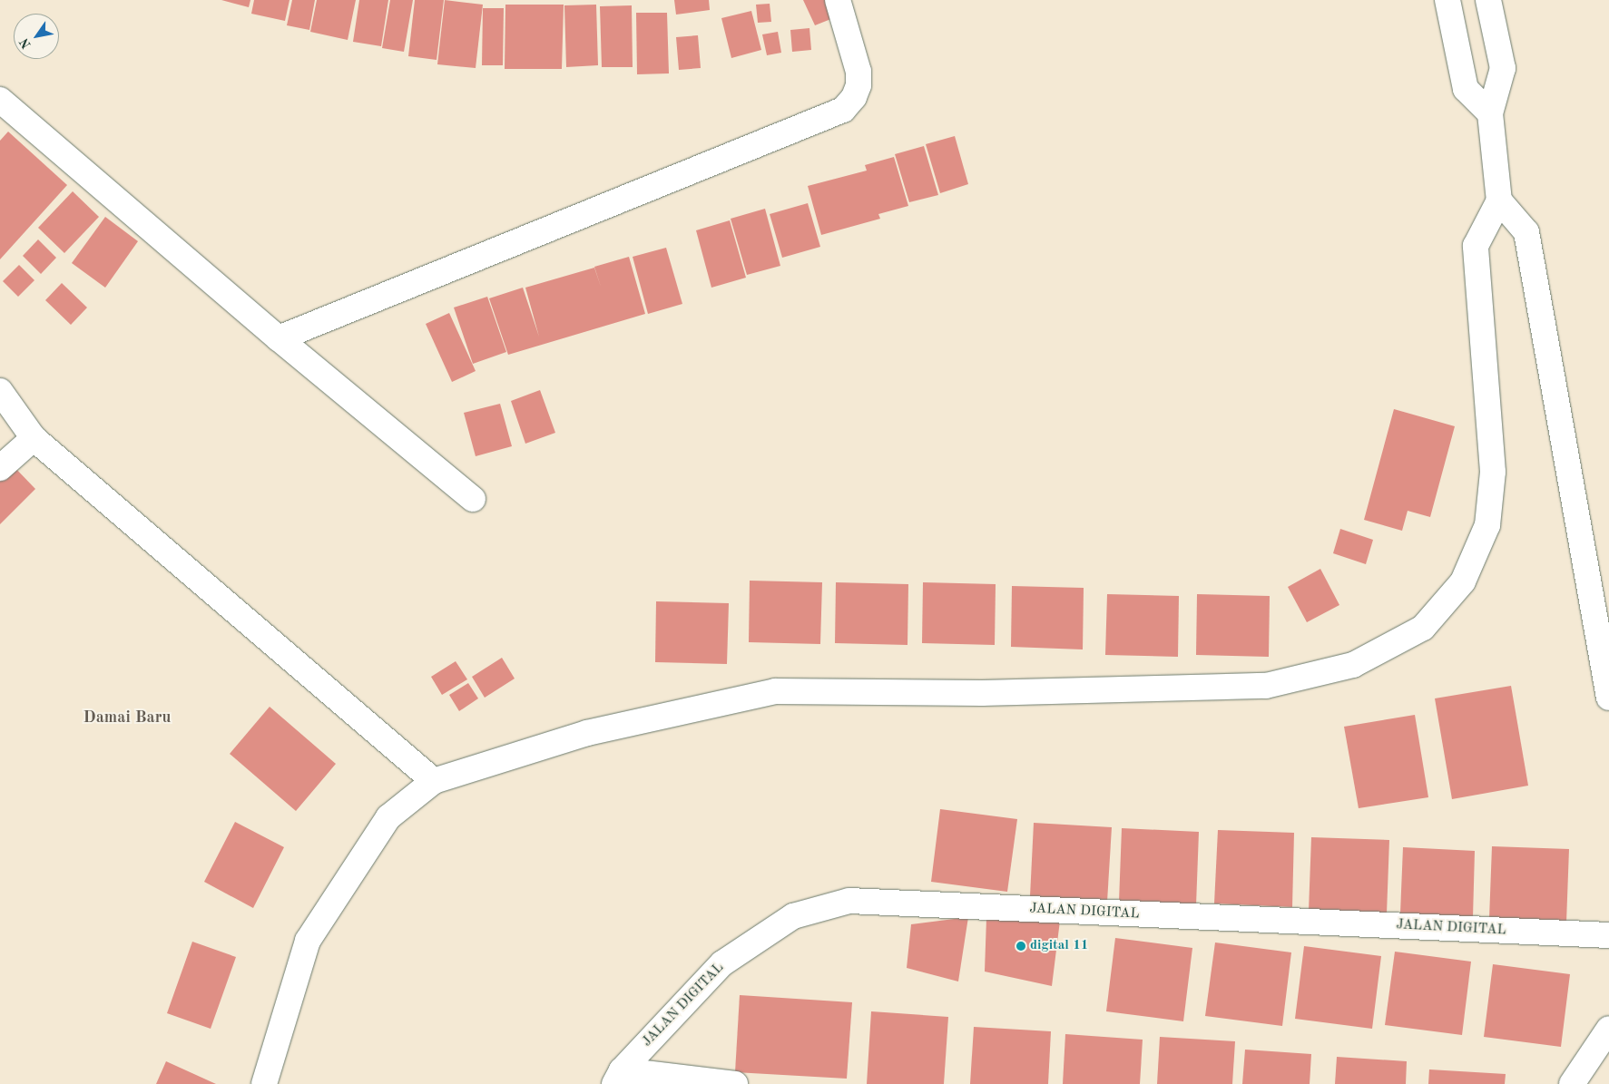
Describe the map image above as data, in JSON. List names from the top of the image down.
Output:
{
  "streets": {
    "street": ["JALAN DIGITAL"]
  },
  "districts": ["Damai Baru"],
  "places": ["digital 11"],
  "north": "bottom left"
}
